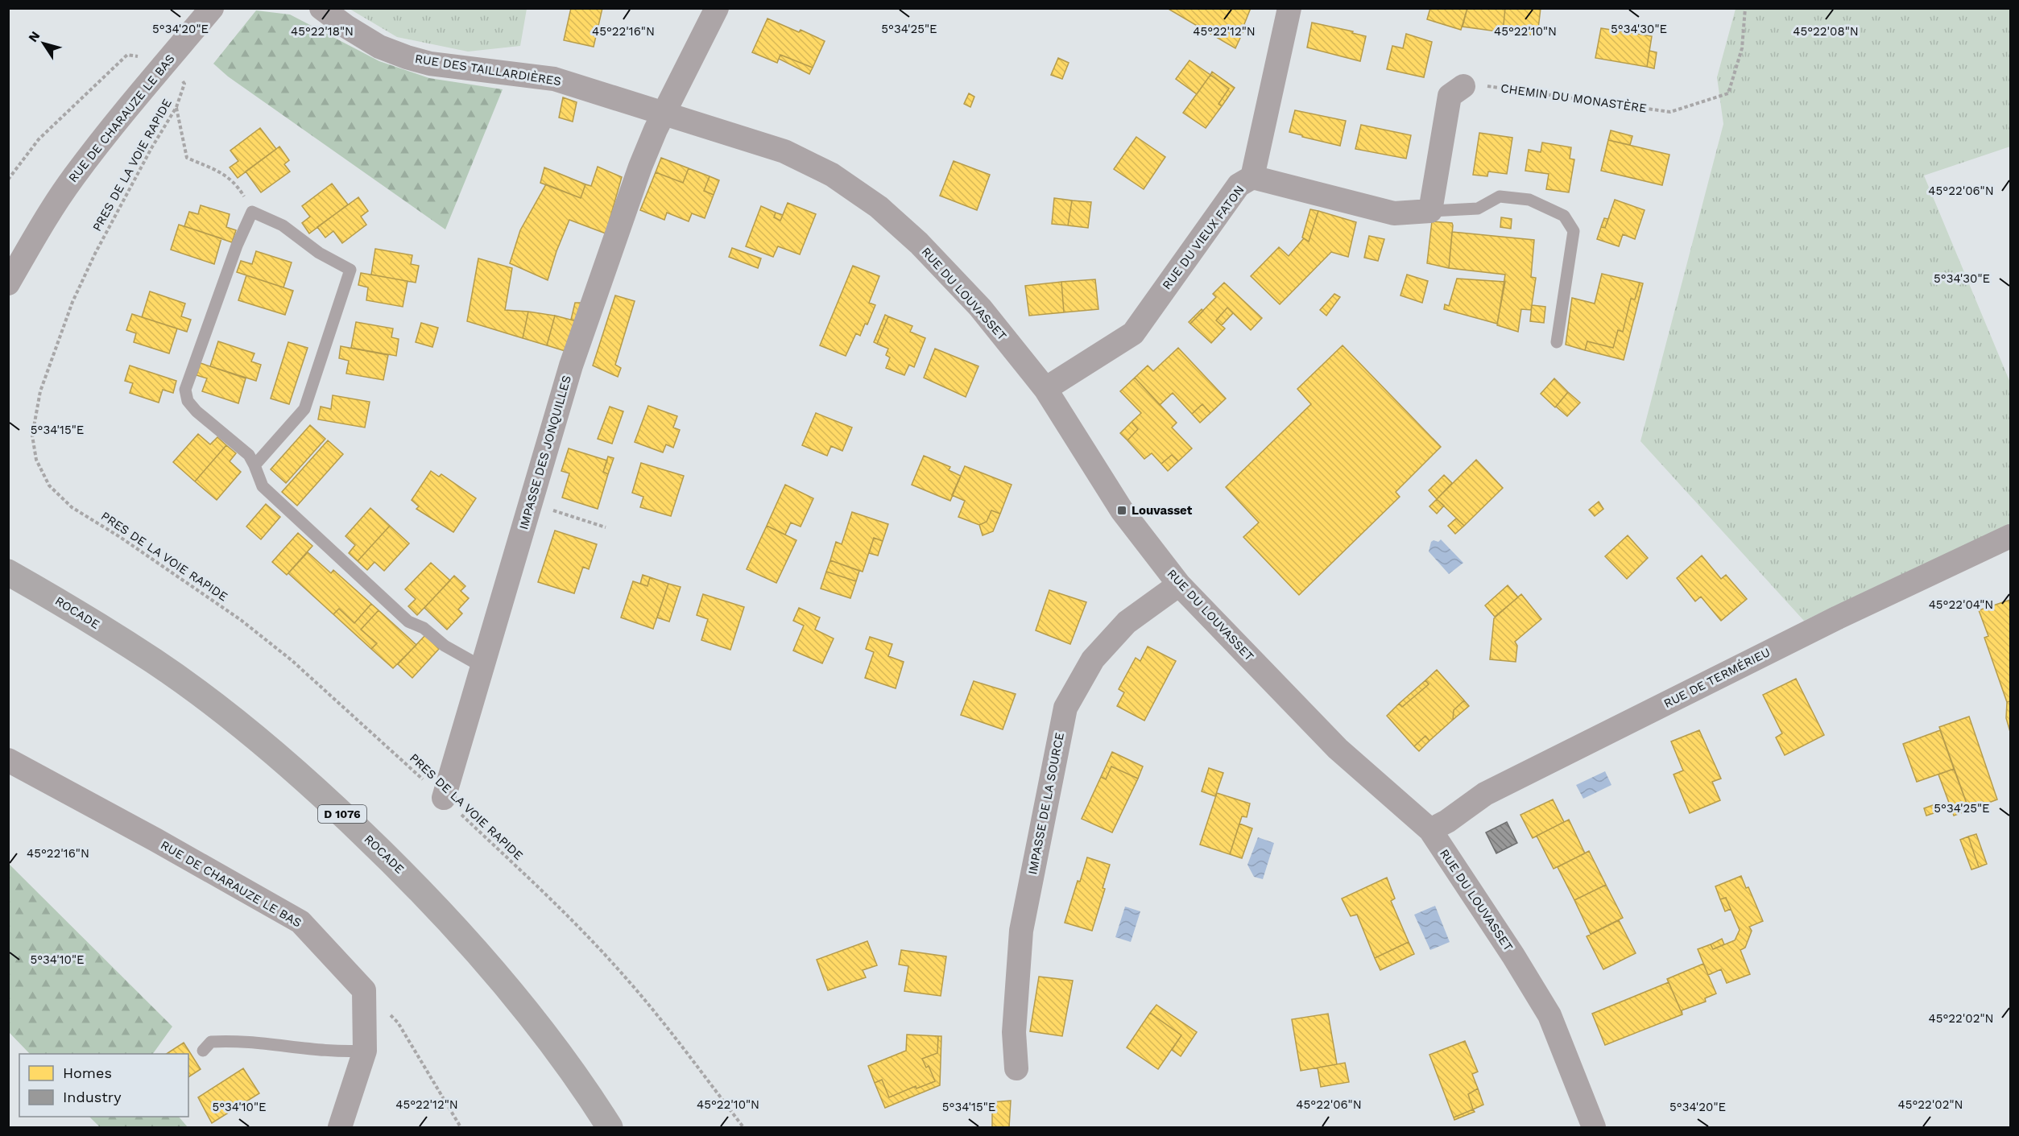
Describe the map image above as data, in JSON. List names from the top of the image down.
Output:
{
  "streets": {
    "main road": ["ROCADE", "D 1076"],
    "street": [
      "RUE DES TAILLARDIÈRES",
      "RUE DE CHARAUZE LE BAS",
      "RUE DU VIEUX FATON",
      "RUE DU LOUVASSET",
      "IMPASSE DES JONQUILLES",
      "RUE DE TERMÉRIEU",
      "IMPASSE DE LA SOURCE"
    ],
    "path": ["CHEMIN DU MONASTÈRE", "PRES DE LA VOIE RAPIDE"]
  },
  "crossings": [
    ["RUE DES TAILLARDIÈRES", "RUE DU LOUVASSET"],
    ["RUE DES TAILLARDIÈRES", "IMPASSE DES JONQUILLES"],
    ["RUE DE CHARAUZE LE BAS", "PRES DE LA VOIE RAPIDE"],
    ["PRES DE LA VOIE RAPIDE", "IMPASSE DES JONQUILLES"],
    ["RUE DU VIEUX FATON", "RUE DU LOUVASSET"],
    ["RUE DU LOUVASSET", "IMPASSE DES JONQUILLES"],
    ["RUE DU LOUVASSET", "RUE DE TERMÉRIEU"],
    ["RUE DU LOUVASSET", "IMPASSE DE LA SOURCE"]
  ],
  "places": {
    "transit": ["Louvasset"]
  },
  "legend": ["Homes", "Industry"],
  "north": "top left",
  "coordinates": [
    "5°34'20\"E",
    "5°34'25\"E",
    "5°34'30\"E",
    "45°22'12\"N",
    "45°22'10\"N",
    "45°22'18\"N",
    "45°22'16\"N",
    "45°22'08\"N",
    "45°22'06\"N",
    "5°34'15\"E",
    "45°22'04\"N",
    "5°34'10\"E",
    "45°22'02\"N"
  ]
}
